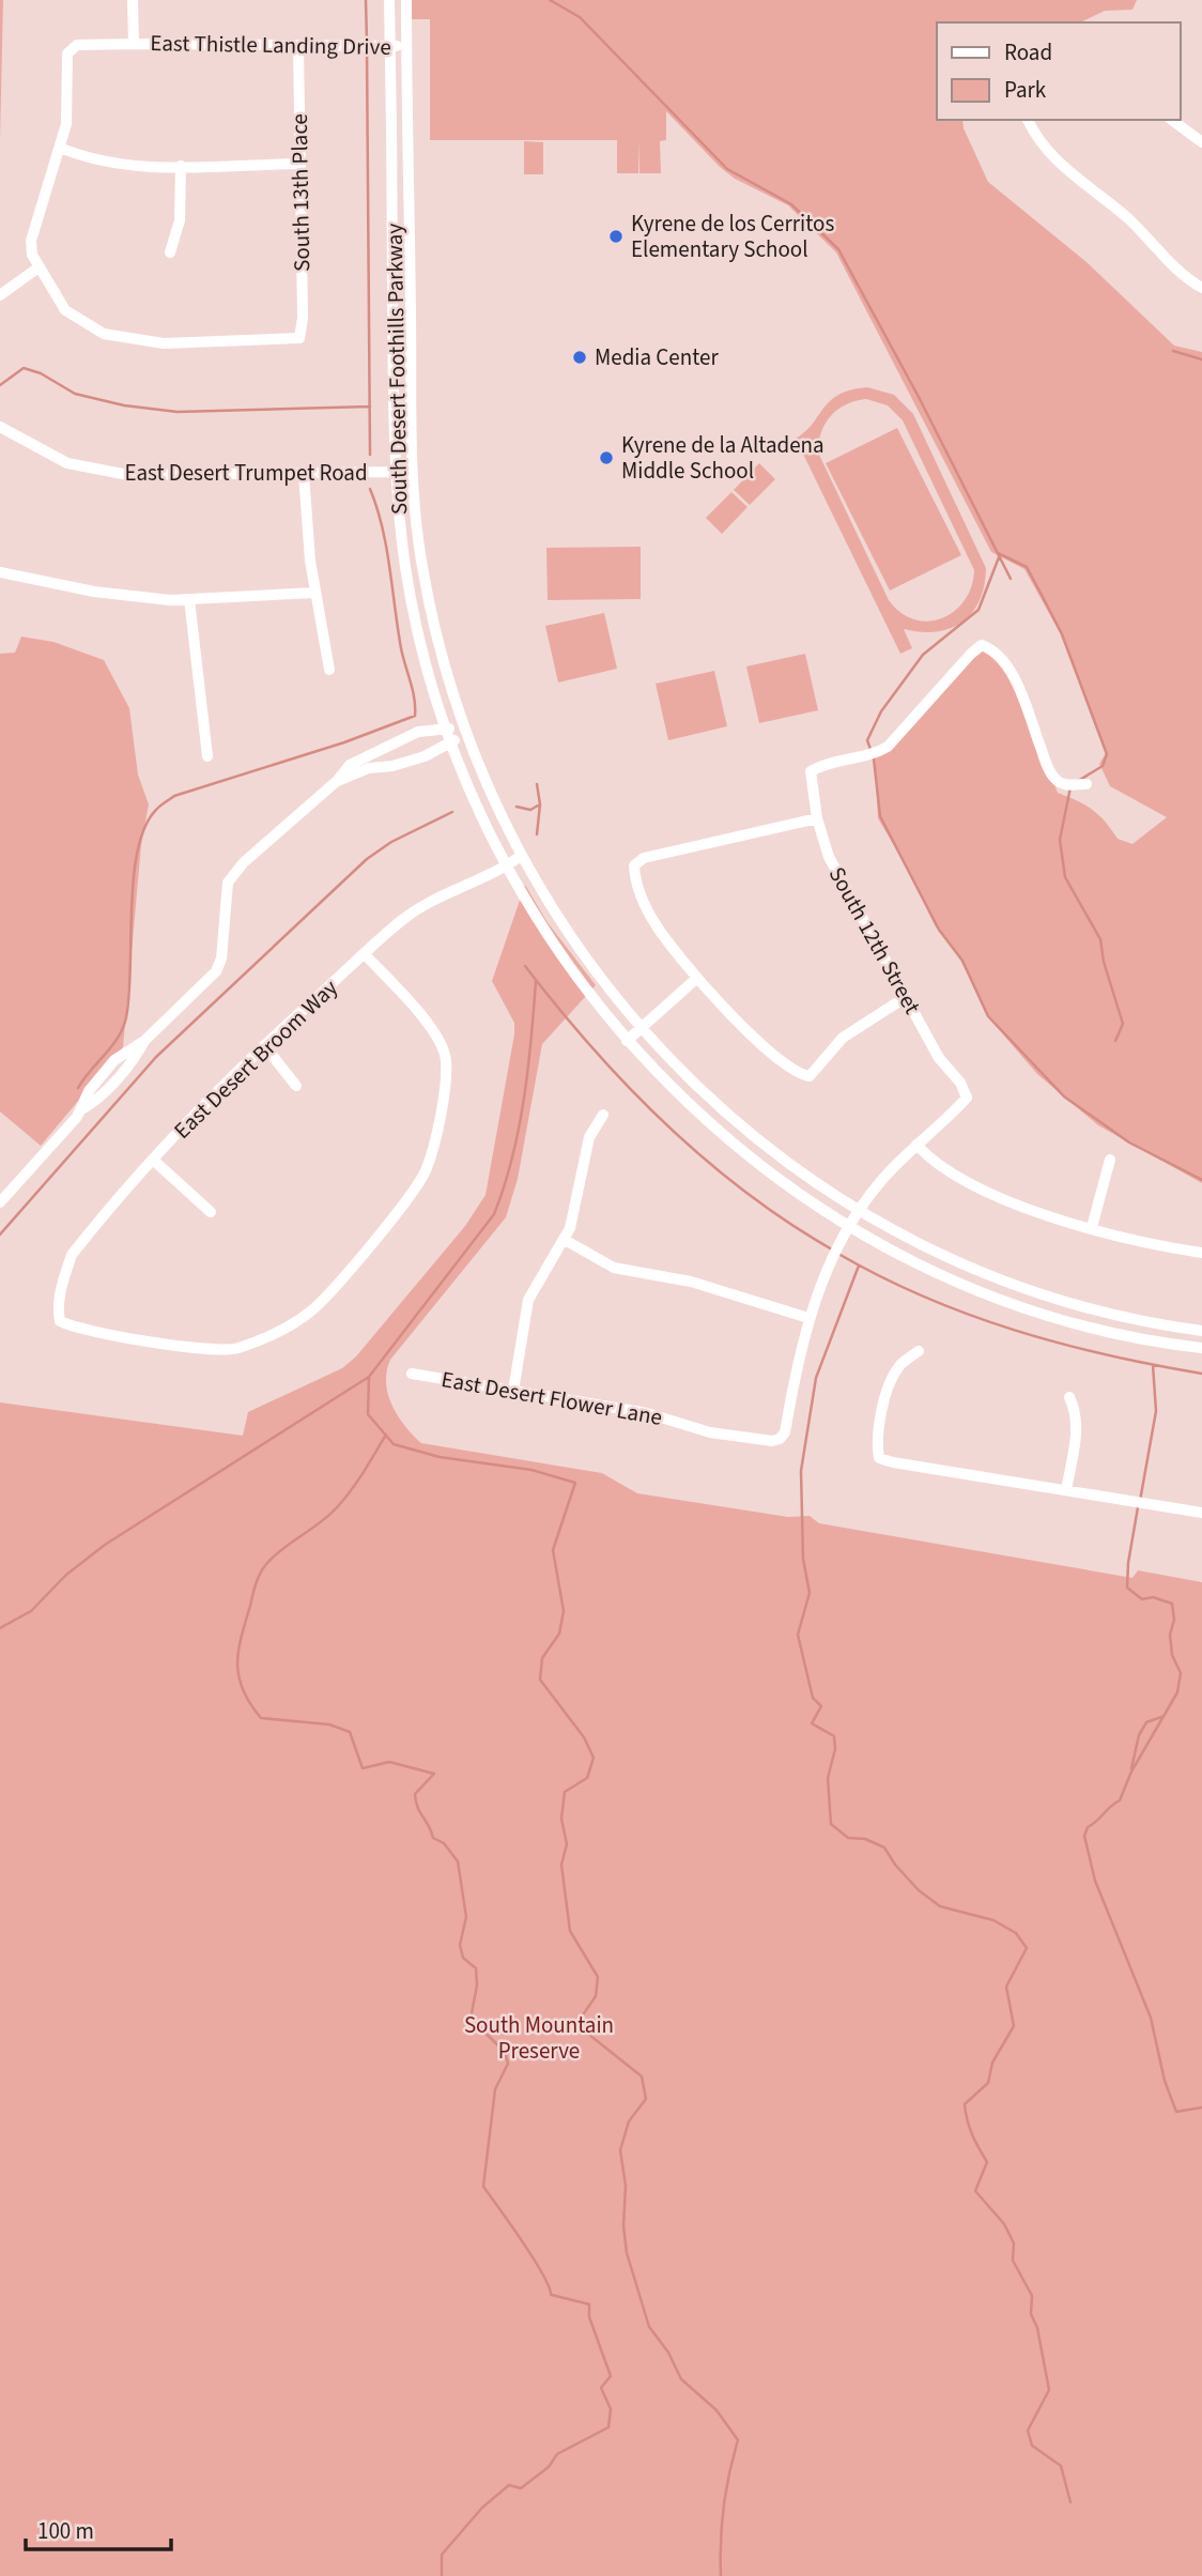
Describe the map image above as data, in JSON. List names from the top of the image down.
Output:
{
  "streets": {
    "street": [
      "East Thistle Landing Drive",
      "South 13th Place",
      "South Desert Foothills Parkway",
      "East Desert Trumpet Road",
      "South 12th Street",
      "East Desert Broom Way",
      "East Desert Flower Lane"
    ]
  },
  "crossings": [
    ["East Thistle Landing Drive", "South 13th Place"],
    ["East Thistle Landing Drive", "South Desert Foothills Parkway"],
    ["South Desert Foothills Parkway", "East Desert Trumpet Road"],
    ["South Desert Foothills Parkway", "East Desert Broom Way"]
  ],
  "parks": ["South Mountain Preserve"],
  "places": ["Kyrene de los Cerritos Elementary School", "Media Center", "Kyrene de la Altadena Middle School"],
  "legend": ["Road", "Park"],
  "scale_bar": "100 m"
}
